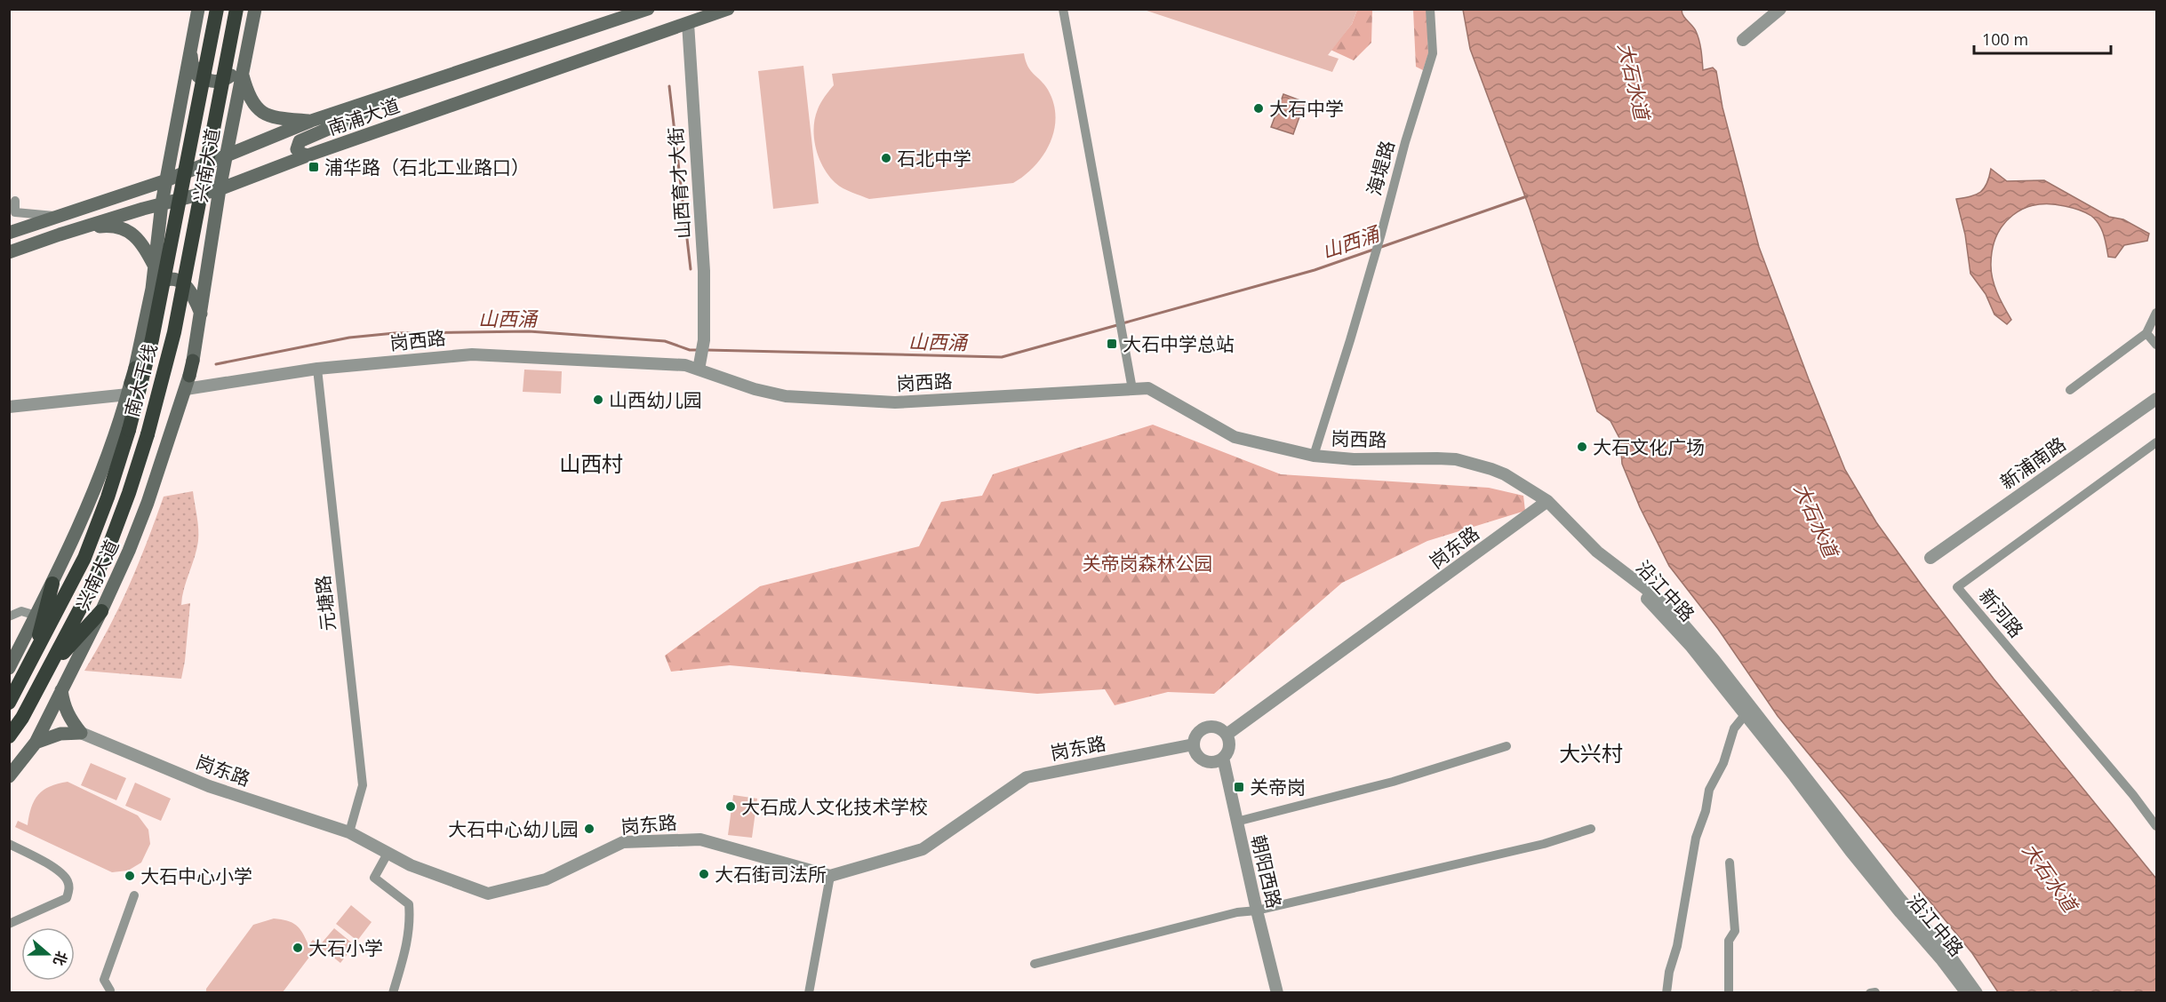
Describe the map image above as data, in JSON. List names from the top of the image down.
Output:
{
  "streets": {
    "highway": ["南大干线"],
    "main road": ["南浦大道", "兴南大道"],
    "street": [
      "海堤路",
      "山西育才大街",
      "岗西路",
      "新浦南路",
      "岗东路",
      "沿江中路",
      "元塘路",
      "新河路",
      "朝阳西路"
    ]
  },
  "crossings": [
    ["南浦大道", "兴南大道"],
    ["南浦大道", "山西育才大街"],
    ["兴南大道", "岗西路"],
    ["海堤路", "岗西路"],
    ["山西育才大街", "岗西路"],
    ["岗西路", "岗东路"],
    ["岗西路", "沿江中路"],
    ["岗西路", "元塘路"],
    ["岗东路", "元塘路"],
    ["岗东路", "朝阳西路"]
  ],
  "districts": ["山西村", "大兴村"],
  "water": ["大石水道", "山西涌"],
  "parks": ["关帝岗森林公园"],
  "places": {
    "other": [
      "大石中学",
      "石北中学",
      "山西幼儿园",
      "大石文化广场",
      "大石成人文化技术学校",
      "大石中心幼儿园",
      "大石街司法所",
      "大石中心小学",
      "大石小学"
    ],
    "transit": ["浦华路（石北工业路口）", "大石中学总站", "关帝岗"]
  },
  "scale_bar": "100 m",
  "north": "right"
}
